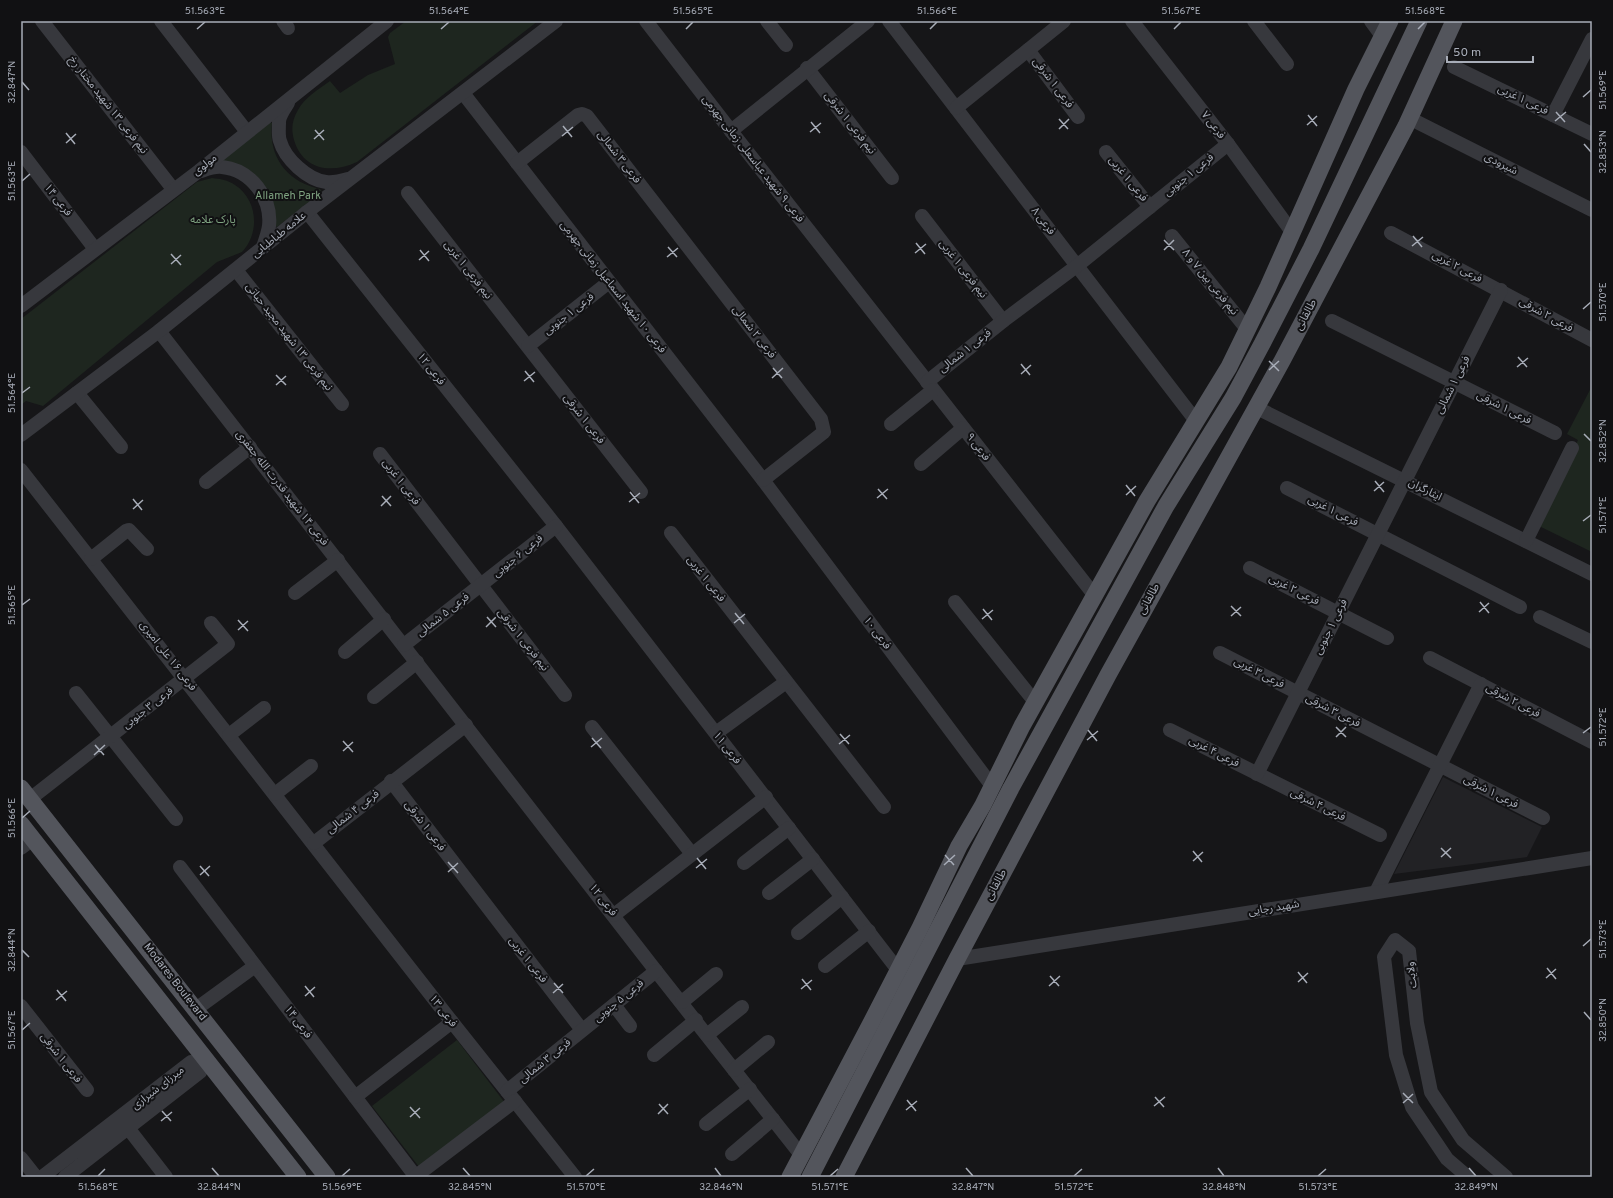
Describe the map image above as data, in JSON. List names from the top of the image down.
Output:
{
  "streets": {
    "main road": ["طالقانی", "Modares Boulevard"],
    "street": [
      "فرعی ۱ شرقی",
      "فرعی ۱ غربی",
      "نیم فرعی ۱۳ شهید مختار رخ",
      "نیم فرعی ۱ شرقی",
      "فرعی ۷",
      "فرعی ۳ شمالی",
      "فرعی ۹ شهید عباسعلی زمانی جهرمی",
      "شیرودی",
      "مولوی",
      "فرعی ۱ جنوبی",
      "فرعی ۱۴",
      "فرعی ۸",
      "علامه طباطبایی",
      "فرعی ۲ غربی",
      "نیم فرعی ۱ غربی",
      "نیم فرعی بین ۷ و ۸",
      "فرعی ۱۰ شهید اسماعیل زمانی جهرمی",
      "فرعی ۲ شرقی",
      "فرعی ۲ شمالی",
      "نیم فرعی ۱۳ شهید مجید حیاتی",
      "فرعی ۱ شمالی",
      "فرعی ۱۲",
      "فرعی ۹",
      "فرعی ۱۴ شهید قدرت الله جعفری",
      "ایثارگران",
      "فرعی ۶ جنوبی",
      "فرعی ۵ شمالی",
      "فرعی ۱۰",
      "فرعی ۱۶ علی امیری",
      "فرعی ۳ غربی",
      "فرعی ۳ جنوبی",
      "فرعی ۳ شرقی",
      "فرعی ۱۱",
      "فرعی ۴ غربی",
      "فرعی ۴ شرقی",
      "فرعی ۴ شمالی",
      "شهید رجایی",
      "ولایت",
      "فرعی ۵ جنوبی",
      "فرعی ۱۳",
      "میرزای شیرازی"
    ]
  },
  "crossings": [
    ["فرعی ۱ شرقی", "فرعی ۱ غربی"],
    ["فرعی ۱ شرقی", "فرعی ۱ جنوبی"],
    ["فرعی ۱ شرقی", "نیم فرعی ۱ غربی"],
    ["فرعی ۱ شرقی", "فرعی ۱ شمالی"],
    ["فرعی ۱ شرقی", "فرعی ۳ شرقی"],
    ["فرعی ۱ شرقی", "فرعی ۴ شمالی"],
    ["فرعی ۱ غربی", "نیم فرعی ۱ شرقی"],
    ["فرعی ۱ غربی", "فرعی ۳ شمالی"],
    ["فرعی ۱ غربی", "فرعی ۱ جنوبی"],
    ["فرعی ۱ غربی", "فرعی ۶ جنوبی"],
    ["فرعی ۱ غربی", "فرعی ۵ شمالی"],
    ["فرعی ۱ غربی", "فرعی ۵ جنوبی"],
    ["نیم فرعی ۱۳ شهید مختار رخ", "مولوی"],
    ["نیم فرعی ۱ شرقی", "فرعی ۶ جنوبی"],
    ["نیم فرعی ۱ شرقی", "فرعی ۵ شمالی"],
    ["فرعی ۷", "فرعی ۱ جنوبی"],
    ["فرعی ۳ شمالی", "فرعی ۱۰ شهید اسماعیل زمانی جهرمی"],
    ["فرعی ۳ شمالی", "فرعی ۲ شمالی"],
    ["فرعی ۳ شمالی", "فرعی ۵ جنوبی"],
    ["فرعی ۳ شمالی", "فرعی ۱۳"],
    ["فرعی ۹ شهید عباسعلی زمانی جهرمی", "فرعی ۹"],
    ["شیرودی", "طالقانی"],
    ["مولوی", "فرعی ۱۴"],
    ["فرعی ۱ جنوبی", "فرعی ۲ غربی"],
    ["فرعی ۱ جنوبی", "نیم فرعی ۱ غربی"],
    ["فرعی ۱ جنوبی", "فرعی ۱۰ شهید اسماعیل زمانی جهرمی"],
    ["فرعی ۱ جنوبی", "فرعی ۱ شمالی"],
    ["فرعی ۱ جنوبی", "ایثارگران"],
    ["فرعی ۱ جنوبی", "فرعی ۳ غربی"],
    ["فرعی ۱ جنوبی", "فرعی ۳ شرقی"],
    ["فرعی ۱ جنوبی", "فرعی ۴ غربی"],
    ["فرعی ۱ جنوبی", "فرعی ۴ شرقی"],
    ["علامه طباطبایی", "فرعی ۱۰ شهید اسماعیل زمانی جهرمی"],
    ["علامه طباطبایی", "نیم فرعی ۱۳ شهید مجید حیاتی"],
    ["علامه طباطبایی", "فرعی ۱۲"],
    ["علامه طباطبایی", "فرعی ۱۴ شهید قدرت الله جعفری"],
    ["فرعی ۲ غربی", "فرعی ۲ شرقی"],
    ["فرعی ۲ غربی", "فرعی ۱ شمالی"],
    ["نیم فرعی ۱ غربی", "فرعی ۱ شمالی"],
    ["فرعی ۱۰ شهید اسماعیل زمانی جهرمی", "فرعی ۲ شمالی"],
    ["فرعی ۱۰ شهید اسماعیل زمانی جهرمی", "فرعی ۱۰"],
    ["طالقانی", "ایثارگران"],
    ["طالقانی", "شهید رجایی"],
    ["فرعی ۲ شرقی", "فرعی ۱ شمالی"],
    ["فرعی ۲ شمالی", "فرعی ۱۰"],
    ["فرعی ۱ شمالی", "فرعی ۹"],
    ["فرعی ۱ شمالی", "ایثارگران"],
    ["فرعی ۱۲", "فرعی ۱۴ شهید قدرت الله جعفری"],
    ["فرعی ۱۲", "فرعی ۶ جنوبی"],
    ["فرعی ۱۲", "فرعی ۵ شمالی"],
    ["فرعی ۱۲", "فرعی ۱۱"],
    ["فرعی ۱۲", "فرعی ۵ جنوبی"],
    ["فرعی ۱۴ شهید قدرت الله جعفری", "فرعی ۵ شمالی"],
    ["فرعی ۶ جنوبی", "فرعی ۵ شمالی"],
    ["فرعی ۶ جنوبی", "فرعی ۱۱"],
    ["فرعی ۱۶ علی امیری", "فرعی ۳ جنوبی"],
    ["فرعی ۱۶ علی امیری", "فرعی ۴ شمالی"],
    ["فرعی ۱۶ علی امیری", "فرعی ۱۳"],
    ["فرعی ۳ غربی", "فرعی ۳ شرقی"],
    ["فرعی ۳ جنوبی", "Modares Boulevard"],
    ["فرعی ۴ غربی", "فرعی ۴ شرقی"],
    ["فرعی ۴ شمالی", "فرعی ۱۳"]
  ],
  "parks": ["Allameh Park", "پارک علامه"],
  "scale_bar": "50 m",
  "coordinates": [
    "51.563°E",
    "51.564°E",
    "51.565°E",
    "51.566°E",
    "51.567°E",
    "51.568°E",
    "32.847°N",
    "51.569°E",
    "32.853°N",
    "51.570°E",
    "32.852°N",
    "51.571°E",
    "51.572°E",
    "51.573°E",
    "32.844°N",
    "32.850°N",
    "32.845°N",
    "32.846°N",
    "32.848°N",
    "32.849°N"
  ]
}
